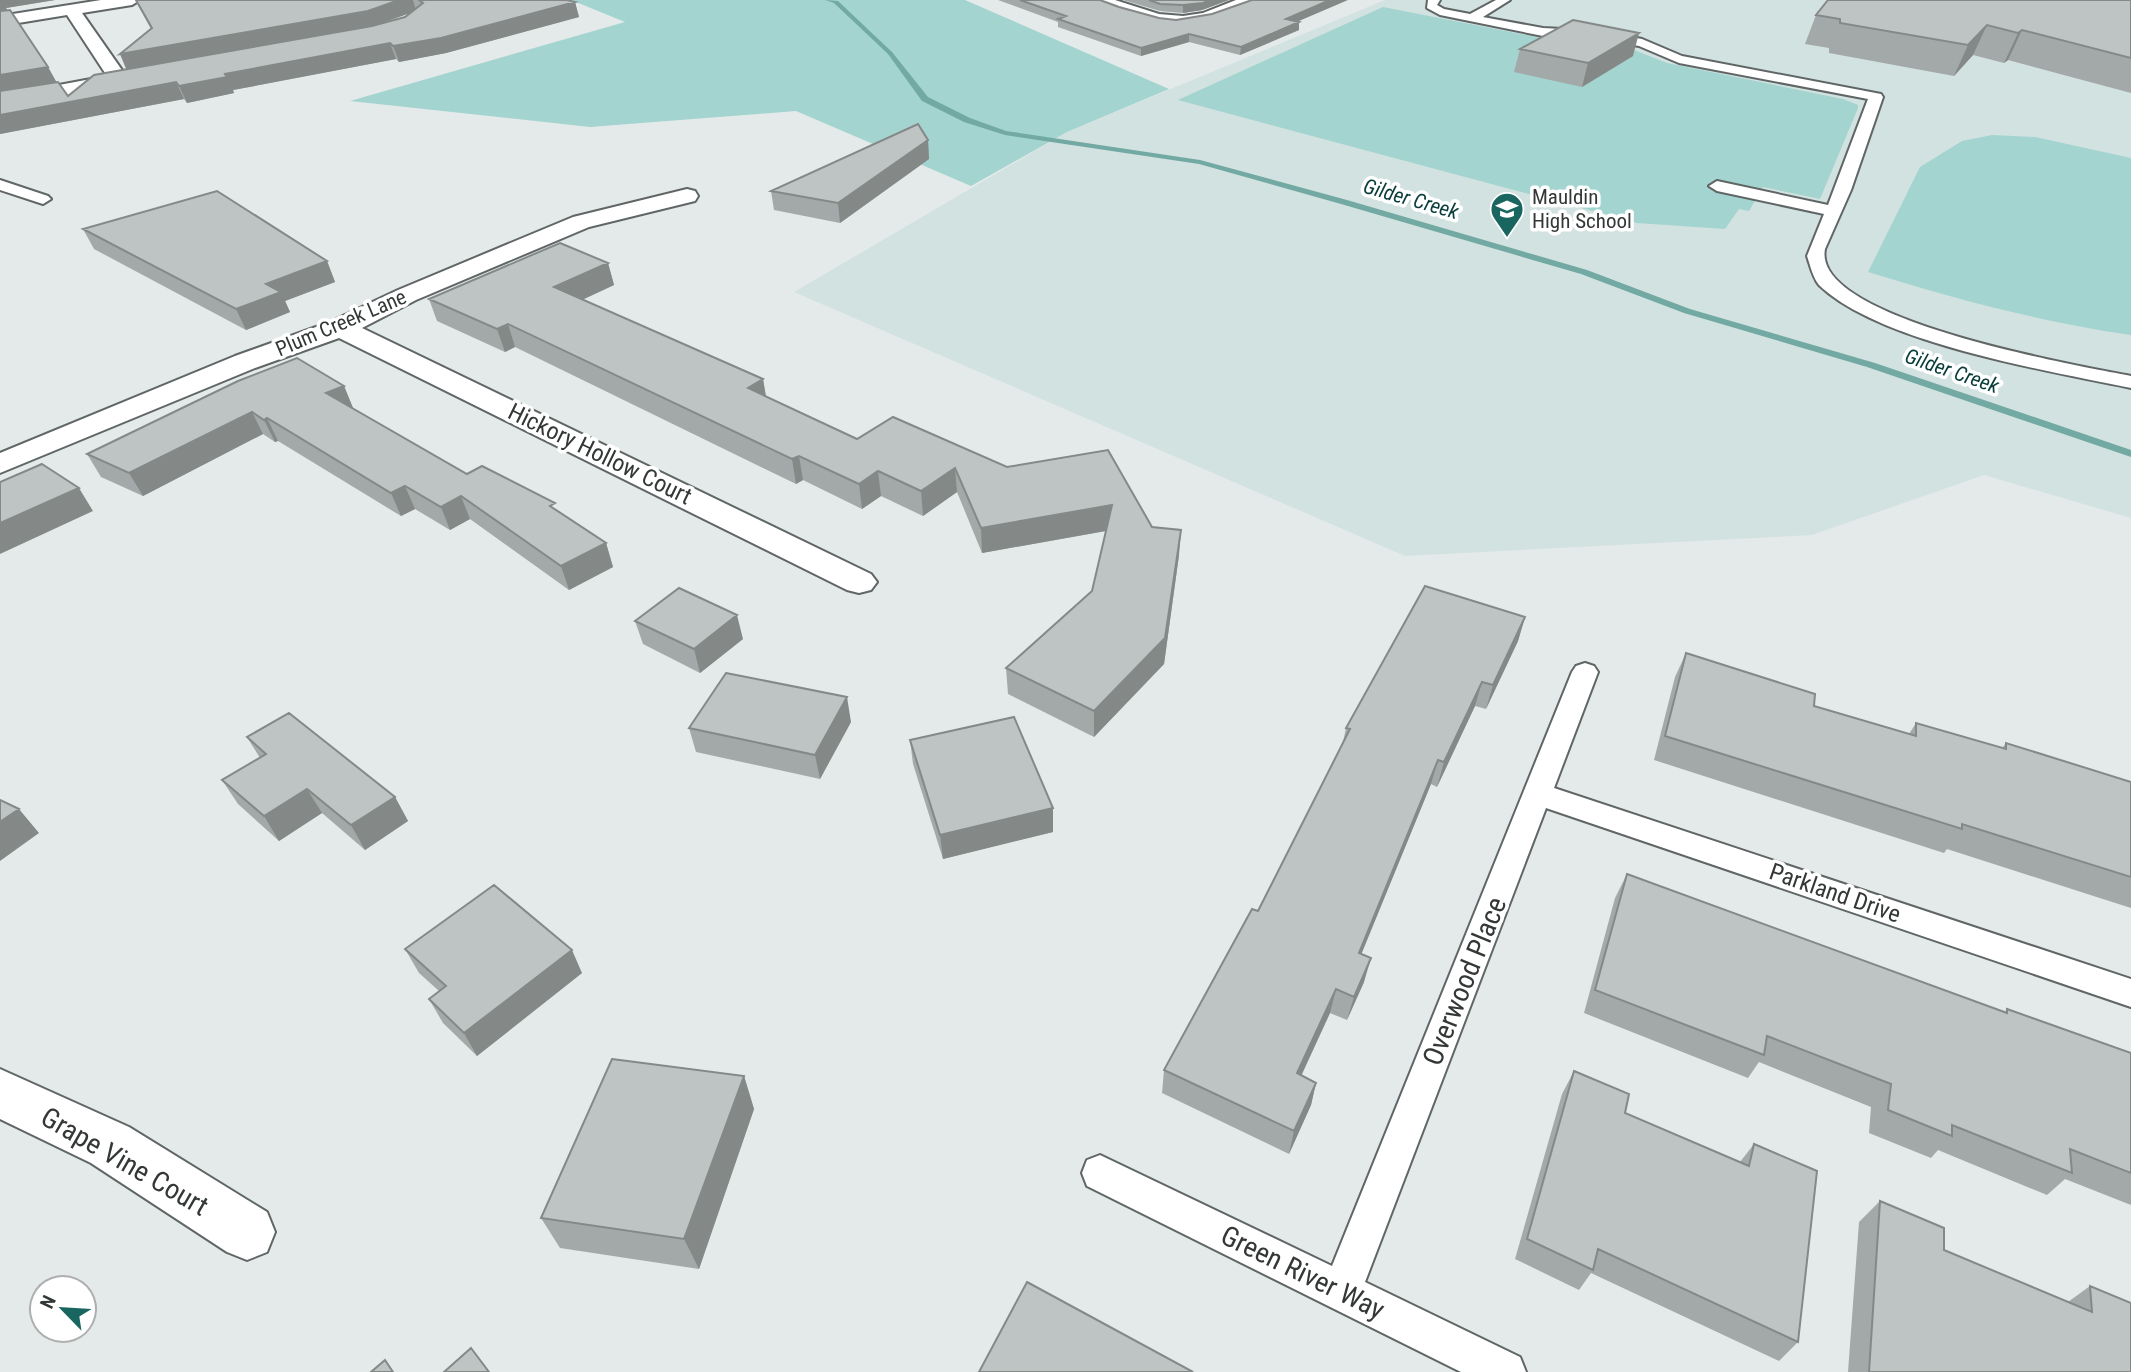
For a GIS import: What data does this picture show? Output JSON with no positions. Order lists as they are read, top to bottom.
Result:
{
  "streets": {
    "street": ["Plum Creek Lane", "Hickory Hollow Court", "Grape Vine Court"],
    "lane": ["Parkland Drive", "Overwood Place", "Green River Way"]
  },
  "crossings": [
    ["Plum Creek Lane", "Hickory Hollow Court"],
    ["Parkland Drive", "Overwood Place"],
    ["Overwood Place", "Green River Way"]
  ],
  "water": ["Gilder Creek"],
  "places": {
    "school or university": ["Mauldin High School"]
  },
  "north": "top left"
}
